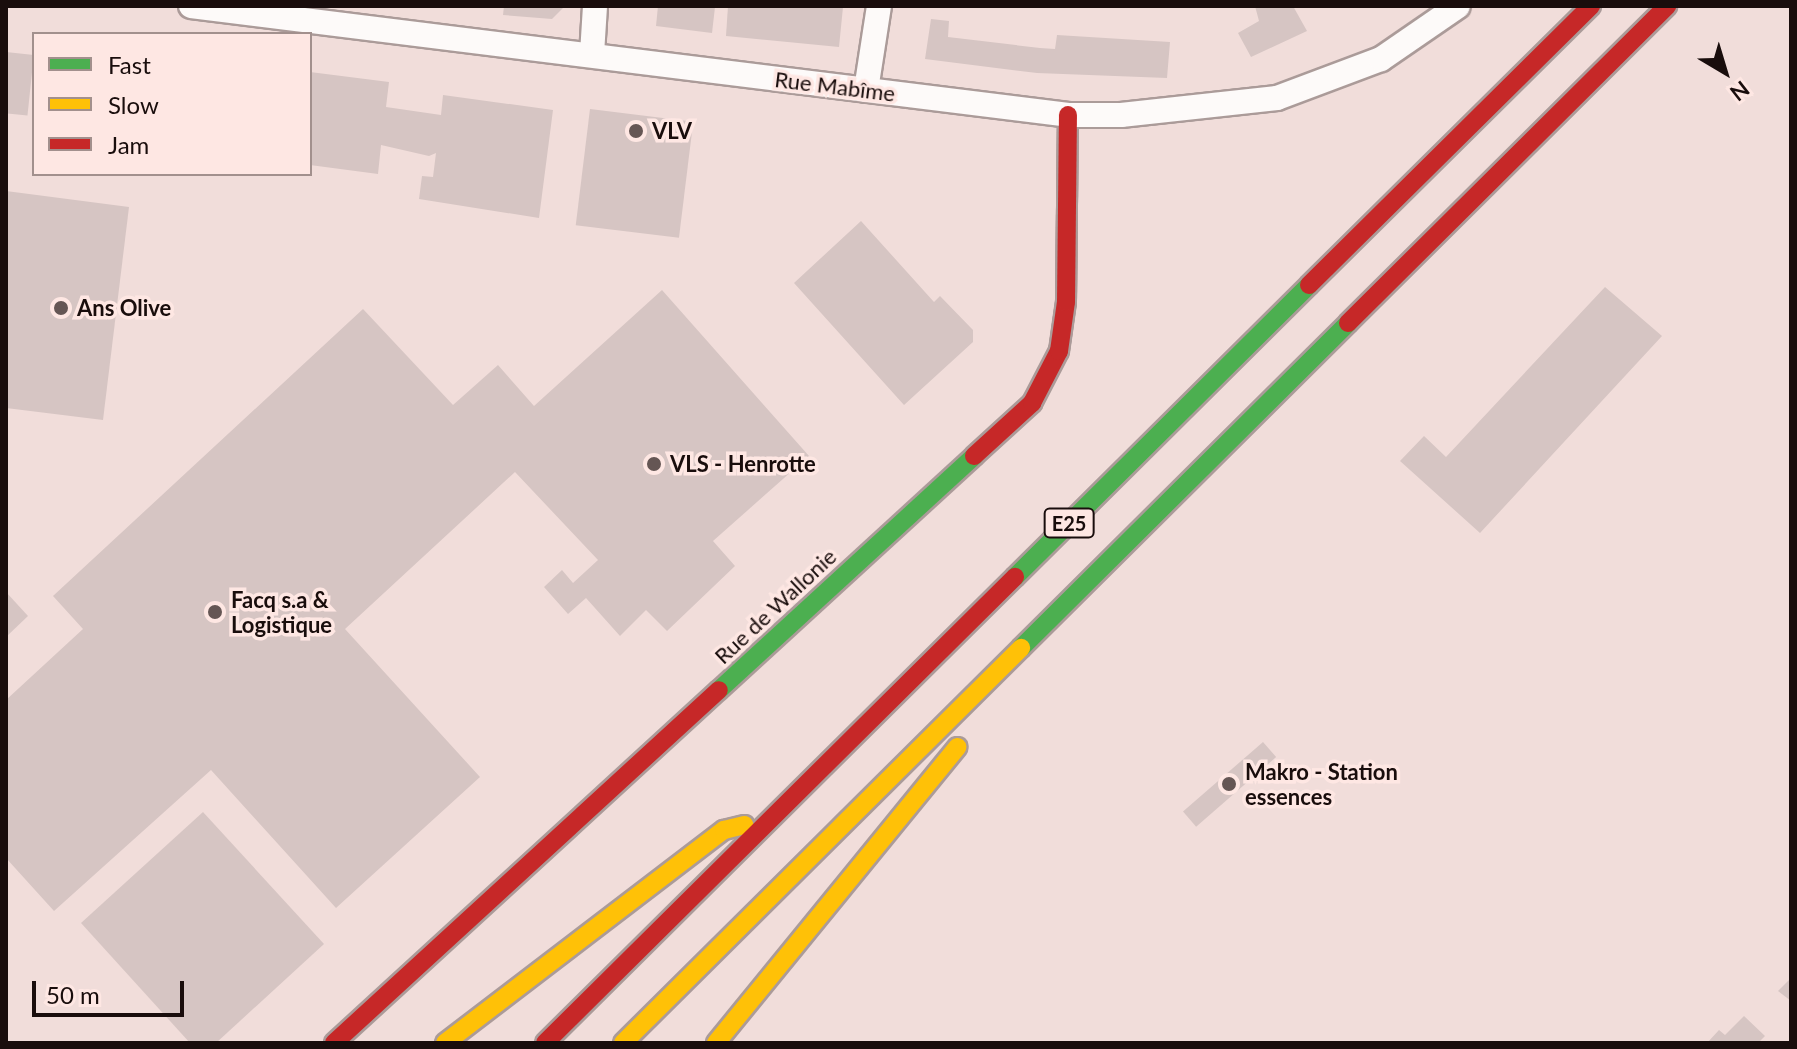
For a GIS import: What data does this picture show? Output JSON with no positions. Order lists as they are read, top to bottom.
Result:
{
  "streets": {
    "main road": ["E25", "Rue de Wallonie"],
    "street": ["Rue Mabîme"]
  },
  "crossings": [
    ["Rue Mabîme", "Rue de Wallonie"]
  ],
  "places": [
    "VLV",
    "Ans Olive",
    "VLS - Henrotte",
    "Facq s.a & Logistique",
    "Makro - Station essences"
  ],
  "legend": ["Fast", "Slow", "Jam"],
  "scale_bar": "50 m",
  "north": "bottom right"
}
